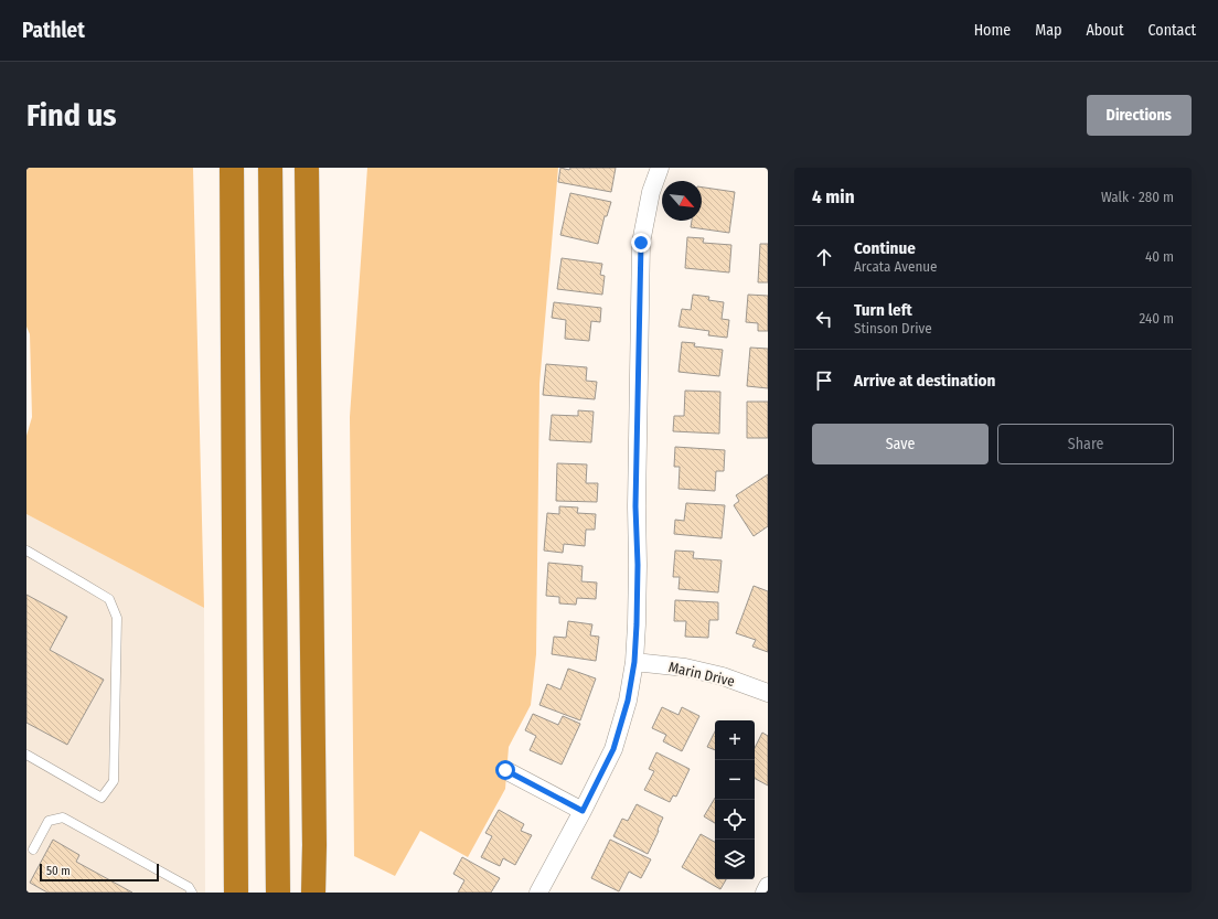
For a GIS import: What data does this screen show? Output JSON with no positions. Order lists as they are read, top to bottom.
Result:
{
  "streets": {
    "street": ["Marin Drive"]
  },
  "scale_bar": "50 m",
  "north": "bottom right",
  "page": {
    "header": "Pathlet",
    "nav": [
      "Home",
      "Map",
      "About",
      "Contact"
    ],
    "buttons": [
      "Directions",
      ["Save", "Share"]
    ],
    "title": "Find us",
    "heading": ["4 min", "Walk · 280 m"],
    "list": [
      ["Continue", "Arcata Avenue", "40 m"],
      ["Turn left", "Stinson Drive", "240 m"],
      "Arrive at destination"
    ],
    "map_buttons": ["+", "−"],
    "scale": "50 m"
  }
}
